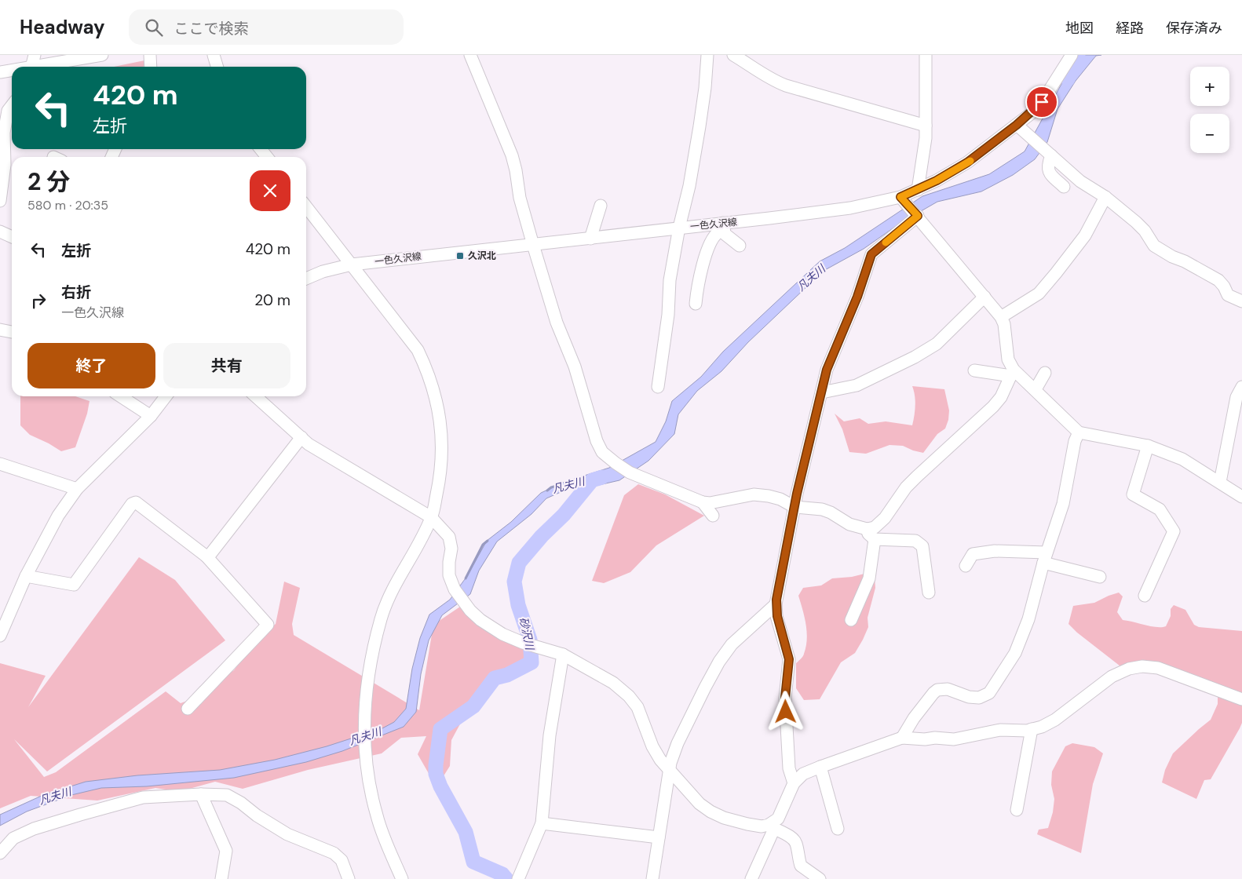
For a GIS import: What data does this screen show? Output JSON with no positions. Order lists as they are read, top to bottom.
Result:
{
  "streets": {
    "street": ["一色久沢線"]
  },
  "water": ["凡夫川", "砂沢川"],
  "places": {
    "transit": ["久沢北"]
  },
  "page": {
    "header": "Headway",
    "search": "ここで検索",
    "nav": ["地図", "経路", "保存済み"],
    "map_buttons": ["+", "−"],
    "turn": ["420 m", "左折"],
    "heading": ["2 分", "580 m · 20:35"],
    "list": [
      {
        "name": "左折",
        "value": "420 m"
      },
      {
        "name": "右折",
        "note": "一色久沢線",
        "value": "20 m"
      }
    ],
    "buttons": ["終了", "共有"]
  }
}
